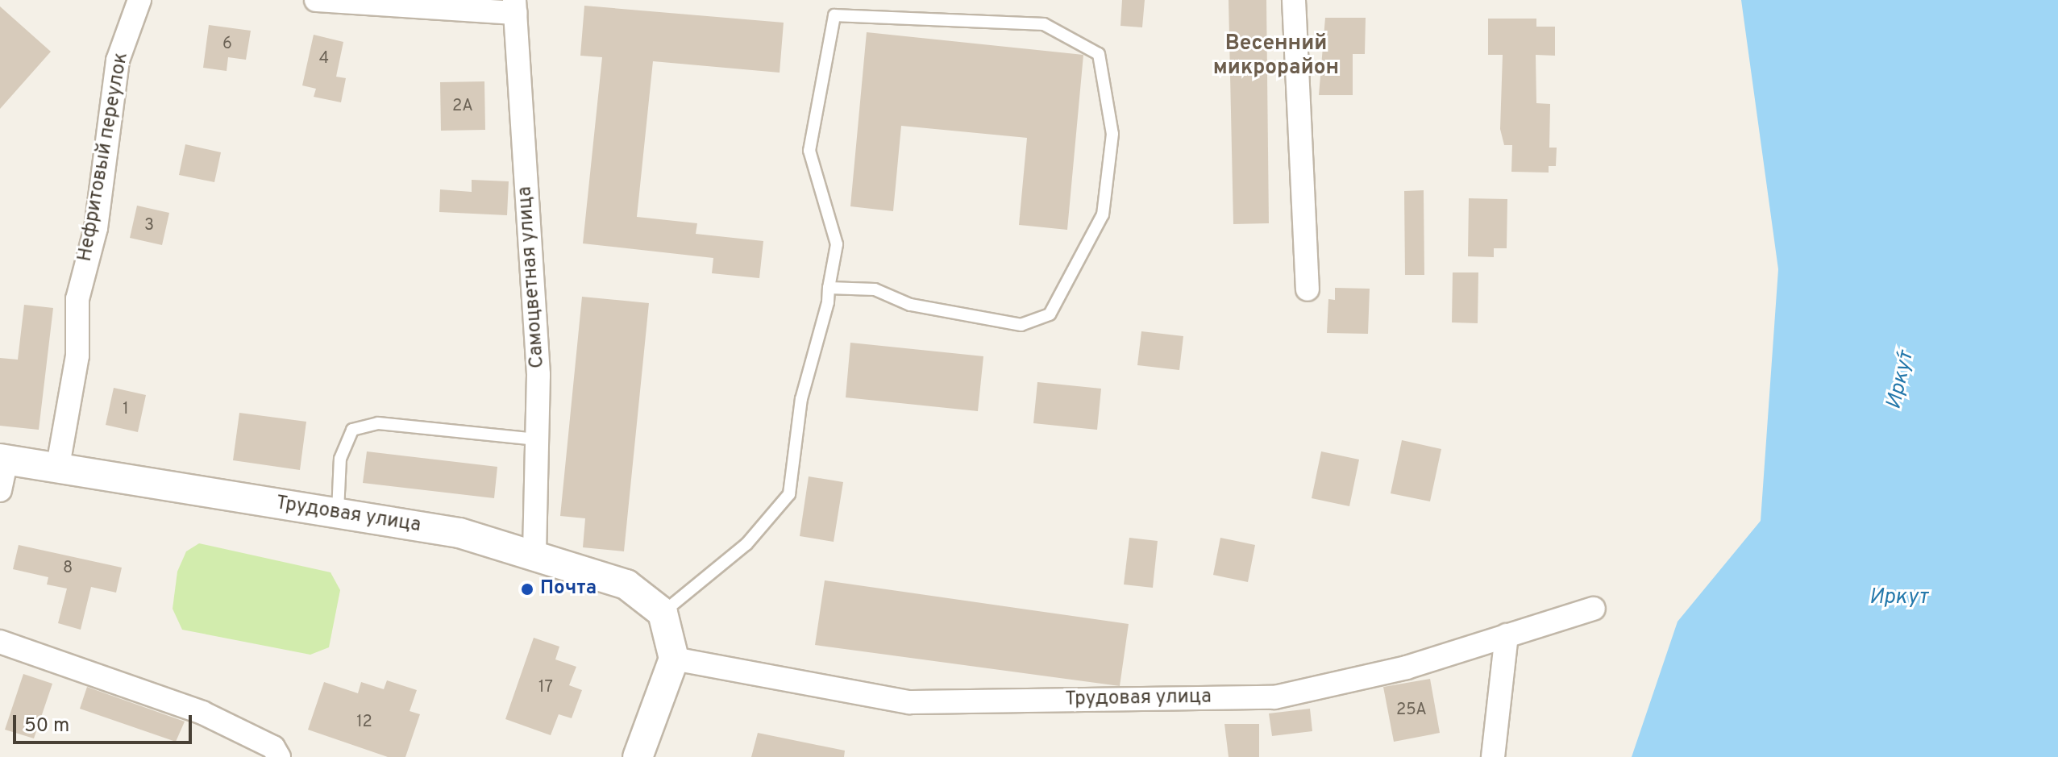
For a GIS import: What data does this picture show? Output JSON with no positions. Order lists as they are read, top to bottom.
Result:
{
  "streets": {
    "street": ["Нефритовый переулок", "Самоцветная улица", "Трудовая улица"]
  },
  "crossings": [
    ["Нефритовый переулок", "Трудовая улица"],
    ["Самоцветная улица", "Трудовая улица"]
  ],
  "districts": ["Весенний микрорайон"],
  "water": ["Ирку́т", "Иркут"],
  "places": ["Почта"],
  "house_numbers": [
    "6",
    "4",
    "2А",
    "3",
    "1",
    "8",
    "17",
    "25А",
    "12"
  ],
  "scale_bar": "50 m"
}
